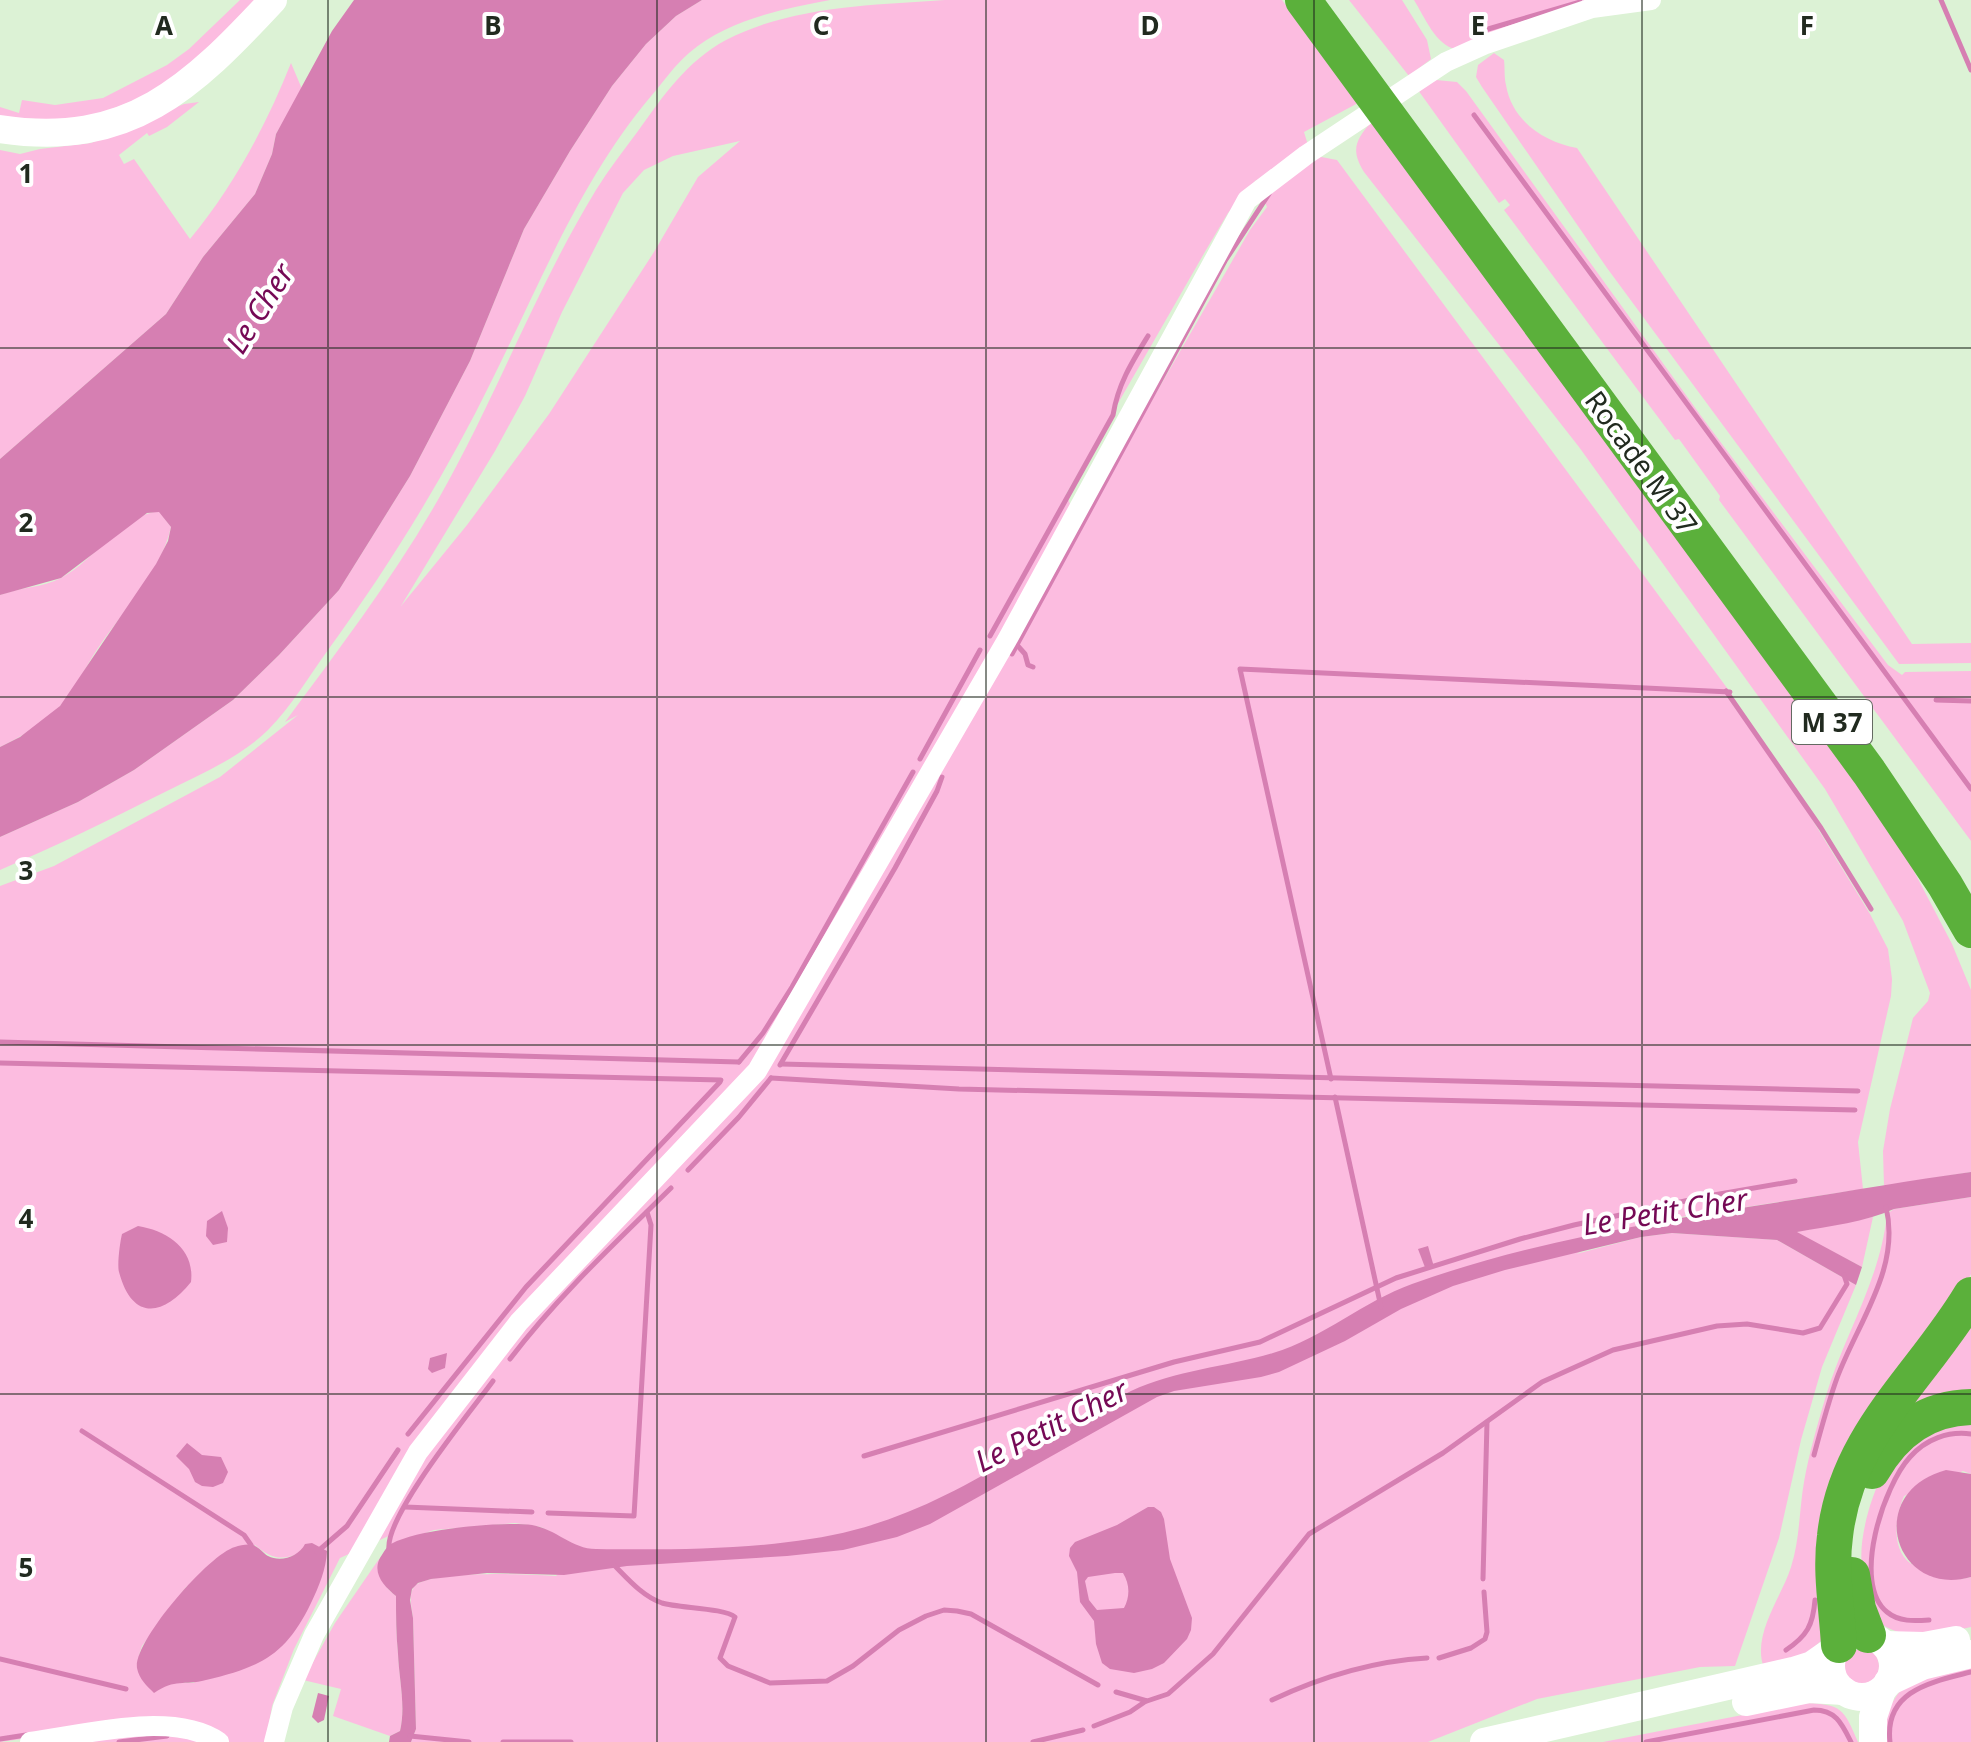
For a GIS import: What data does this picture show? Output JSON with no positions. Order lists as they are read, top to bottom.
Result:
{
  "streets": {
    "highway": ["Rocade M 37", "M 37"]
  },
  "water": ["Le Cher", "Le Petit Cher"],
  "grid": {
    "columns": [
      "A",
      "B",
      "C",
      "D",
      "E",
      "F"
    ],
    "rows": [
      "1",
      "2",
      "3",
      "4",
      "5"
    ]
  }
}
